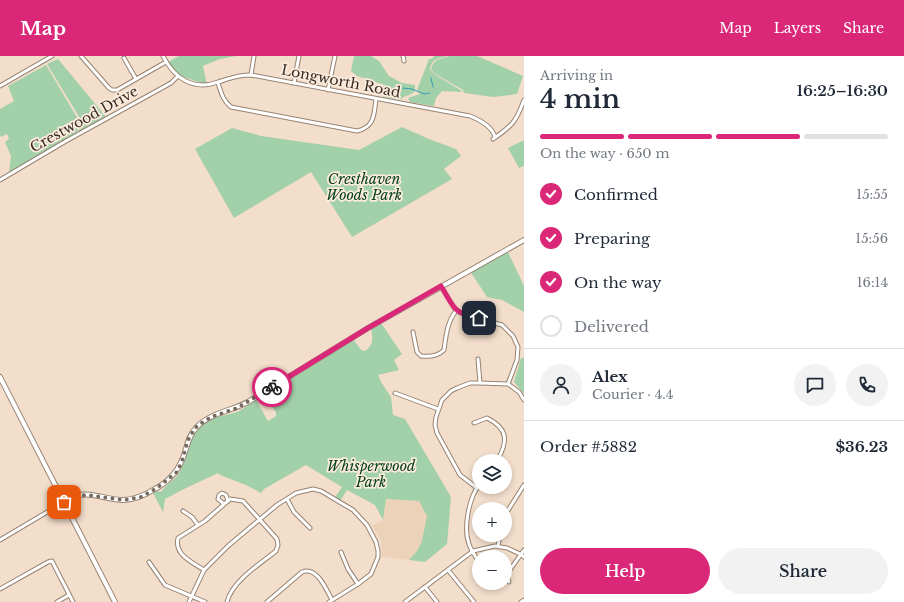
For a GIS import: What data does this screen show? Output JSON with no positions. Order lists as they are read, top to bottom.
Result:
{
  "streets": {
    "street": ["Longworth Road", "Crestwood Drive"]
  },
  "crossings": [
    ["Longworth Road", "Crestwood Drive"]
  ],
  "parks": ["Cresthaven Woods Park", "Whisperwood Park"],
  "page": {
    "header": "Map",
    "nav": ["Map", "Layers", "Share"],
    "heading": ["4 min", "Arriving in", "16:25–16:30"],
    "panel": [
      "Alex",
      "Courier · 4.4",
      "Order #5882",
      "$36.23"
    ],
    "bar": "On the way · 650 m",
    "list": [
      ["Confirmed", "15:55"],
      ["Preparing", "15:56"],
      ["On the way", "16:14"],
      "Delivered"
    ],
    "map_buttons": ["+", "−"],
    "buttons": ["Help", "Share"]
  }
}
